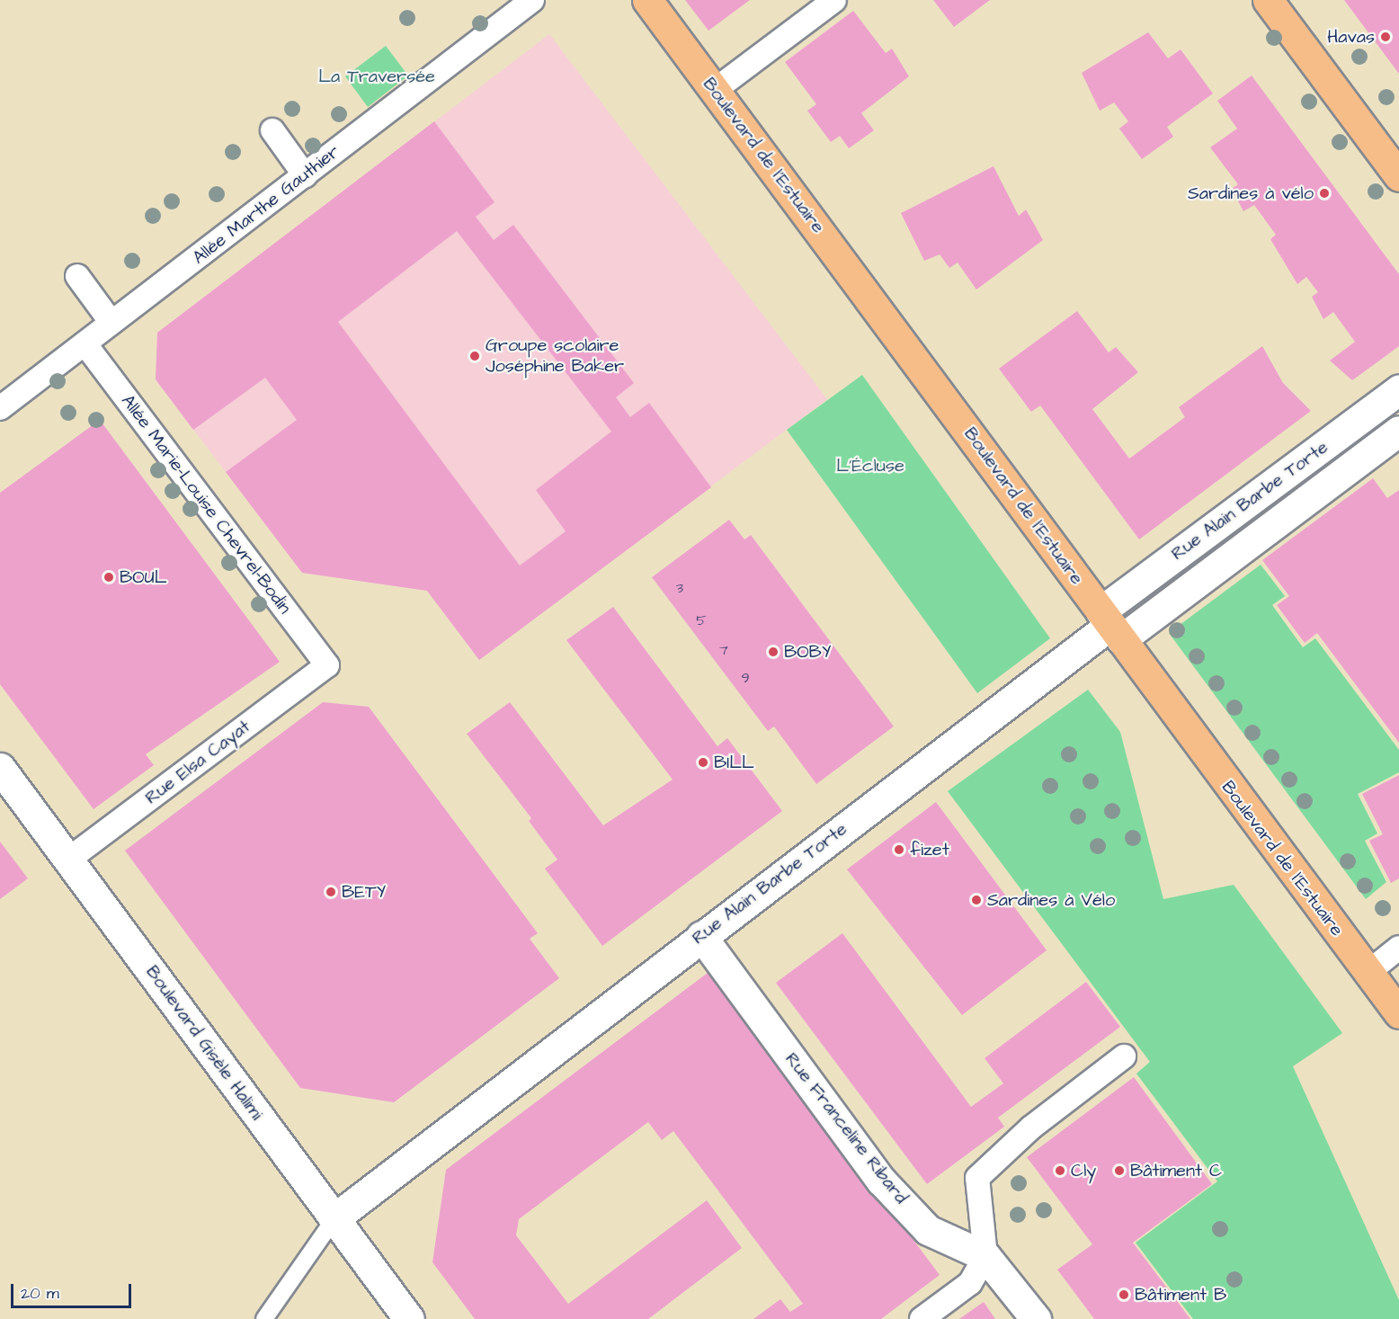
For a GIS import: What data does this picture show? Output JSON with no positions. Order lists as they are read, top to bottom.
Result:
{
  "streets": {
    "main road": ["Boulevard de l'Estuaire"],
    "street": [
      "Allée Marthe Gauthier",
      "Rue Alain Barbe Torte",
      "Allée Marie-Louise Chevrel-Bodin",
      "Rue Elsa Cayat",
      "Boulevard Gisèle Halimi",
      "Rue Franceline Ribard"
    ]
  },
  "crossings": [
    ["Boulevard de l'Estuaire", "Rue Alain Barbe Torte"],
    ["Allée Marthe Gauthier", "Allée Marie-Louise Chevrel-Bodin"],
    ["Rue Alain Barbe Torte", "Boulevard Gisèle Halimi"],
    ["Rue Alain Barbe Torte", "Rue Franceline Ribard"],
    ["Allée Marie-Louise Chevrel-Bodin", "Rue Elsa Cayat"],
    ["Rue Elsa Cayat", "Boulevard Gisèle Halimi"]
  ],
  "parks": ["La Traversée", "L’Écluse"],
  "places": [
    "Havas",
    "Sardines à vélo",
    "Groupe scolaire Joséphine Baker",
    "BOUL",
    "BOBY",
    "BILL",
    "fizet",
    "BETY",
    "Sardines à Vélo",
    "Cly",
    "Bâtiment C",
    "Bâtiment B"
  ],
  "house_numbers": [
    "3",
    "5",
    "7",
    "9"
  ],
  "scale_bar": "20 m"
}
